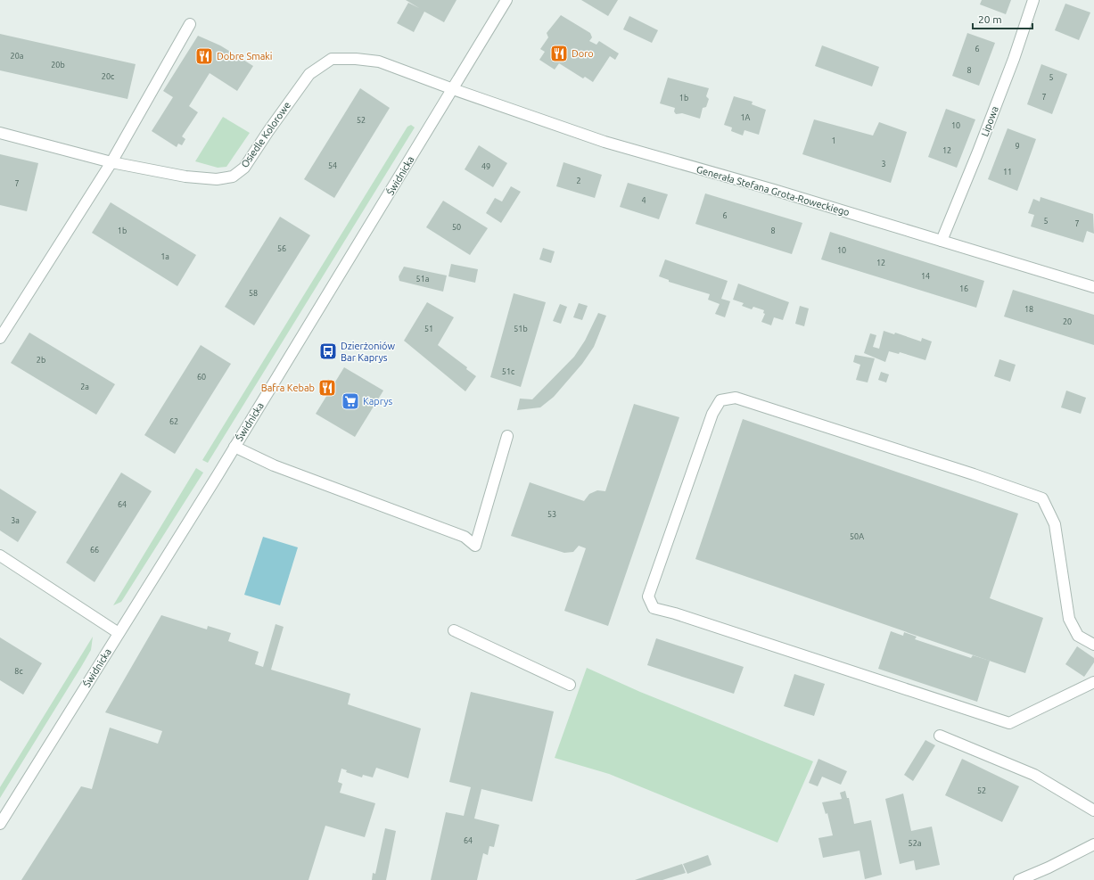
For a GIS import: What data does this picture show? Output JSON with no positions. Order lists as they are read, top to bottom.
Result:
{
  "streets": {
    "street": [
      "Lipowa",
      "Osiedle Kolorowe",
      "Świdnicka",
      "Generała Stefana Grota-Roweckiego"
    ]
  },
  "crossings": [
    ["Lipowa", "Generała Stefana Grota-Roweckiego"],
    ["Osiedle Kolorowe", "Świdnicka"],
    ["Osiedle Kolorowe", "Generała Stefana Grota-Roweckiego"],
    ["Świdnicka", "Generała Stefana Grota-Roweckiego"]
  ],
  "places": {
    "restaurant": ["Doro", "Dobre Smaki", "Bafra Kebab"],
    "bus stop": ["Dzierżoniów Bar Kaprys"],
    "supermarket": ["Kaprys"]
  },
  "house_numbers": [
    "6",
    "20a",
    "20b",
    "8",
    "20c",
    "5",
    "7",
    "1b",
    "1A",
    "52",
    "10",
    "1",
    "9",
    "12",
    "3",
    "54",
    "49",
    "11",
    "2",
    "7",
    "4",
    "6",
    "5",
    "7",
    "50",
    "1b",
    "8",
    "56",
    "10",
    "1a",
    "12",
    "14",
    "51a",
    "16",
    "58",
    "18",
    "20",
    "51",
    "51b",
    "2b",
    "51c",
    "60",
    "2a",
    "62",
    "64",
    "53",
    "3a",
    "50A",
    "66",
    "8c",
    "52",
    "64",
    "52a"
  ],
  "scale_bar": "20 m"
}
